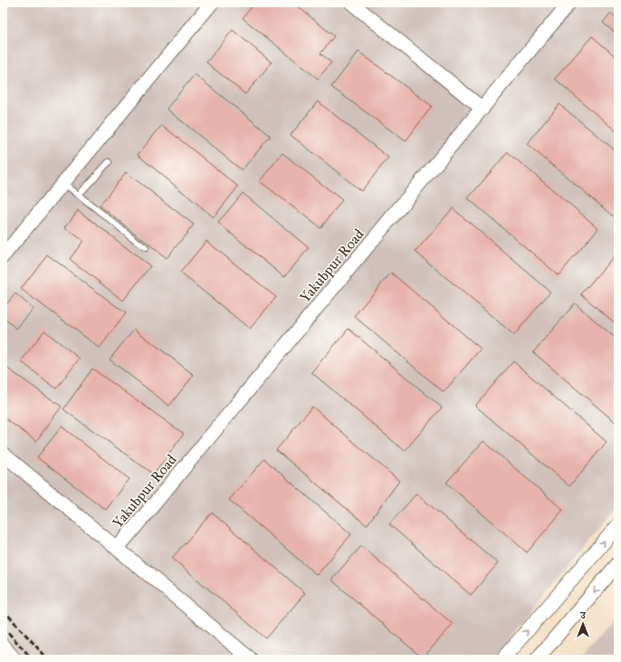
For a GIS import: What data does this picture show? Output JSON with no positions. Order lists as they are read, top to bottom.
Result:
{
  "streets": {
    "street": ["Yakubpur Road"]
  },
  "north": "top"
}
